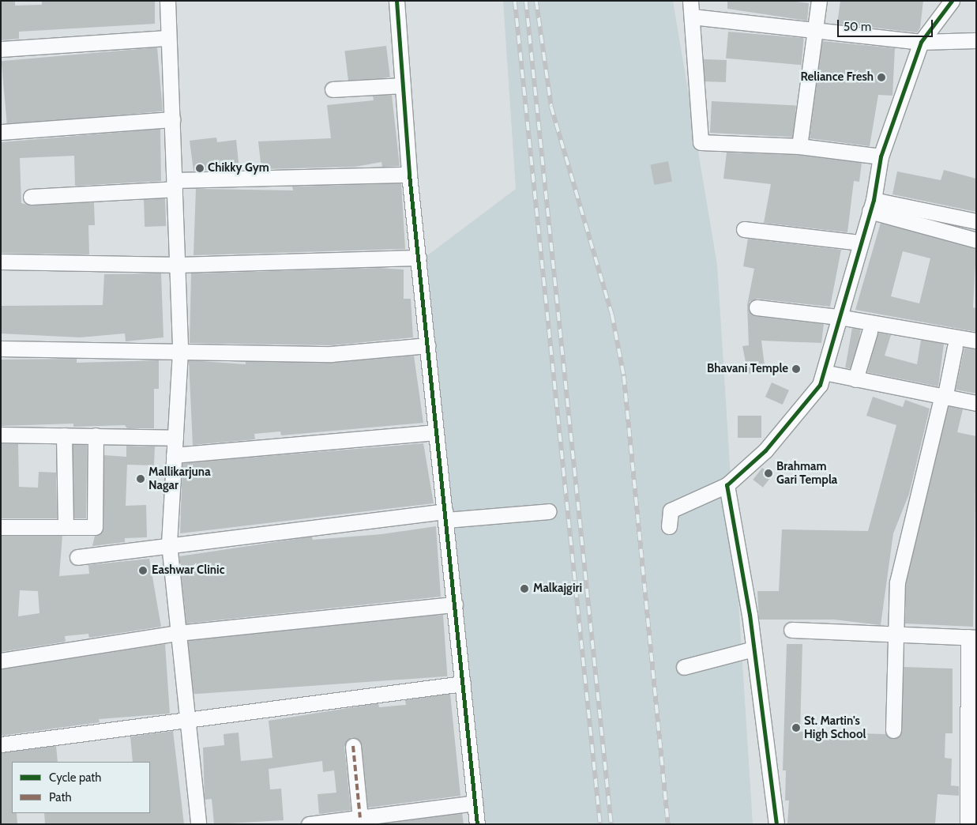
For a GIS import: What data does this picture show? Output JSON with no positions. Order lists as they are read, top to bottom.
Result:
{
  "places": [
    "Reliance Fresh",
    "Chikky Gym",
    "Bhavani Temple",
    "Brahmam Gari Templa",
    "Mallikarjuna Nagar",
    "Eashwar Clinic",
    "Malkajgiri",
    "St. Martin's High School"
  ],
  "legend": ["Cycle path", "Path"],
  "scale_bar": "50 m"
}
